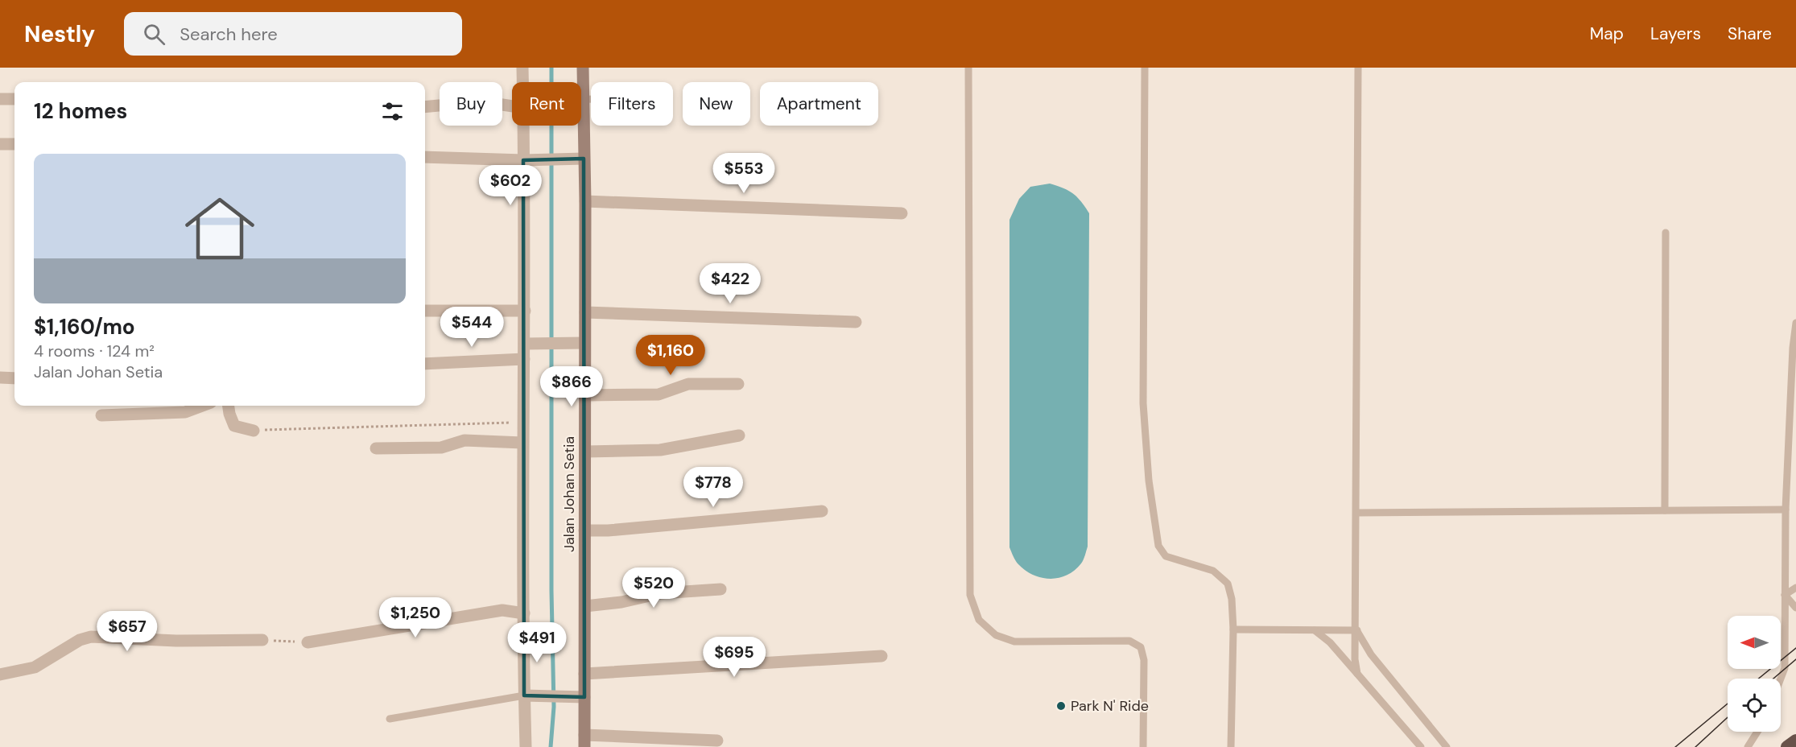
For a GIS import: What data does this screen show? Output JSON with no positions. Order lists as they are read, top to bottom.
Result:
{
  "streets": {
    "main road": ["Jalan Johan Setia"]
  },
  "places": ["Park N' Ride"],
  "north": "left",
  "page": {
    "header": "Nestly",
    "search": "Search here",
    "nav": ["Map", "Layers", "Share"],
    "chip": [
      "Buy",
      "Rent",
      "Filters",
      "New",
      "Apartment"
    ],
    "heading": "12 homes",
    "list": [
      {
        "name": "$1,160/mo",
        "note": "4 rooms · 124 m² · Jalan Johan Setia"
      }
    ],
    "price": [
      "$553",
      "$602",
      "$422",
      "$544",
      "$1,160",
      "$866",
      "$778",
      "$520",
      "$1,250",
      "$657",
      "$491",
      "$695"
    ]
  }
}
